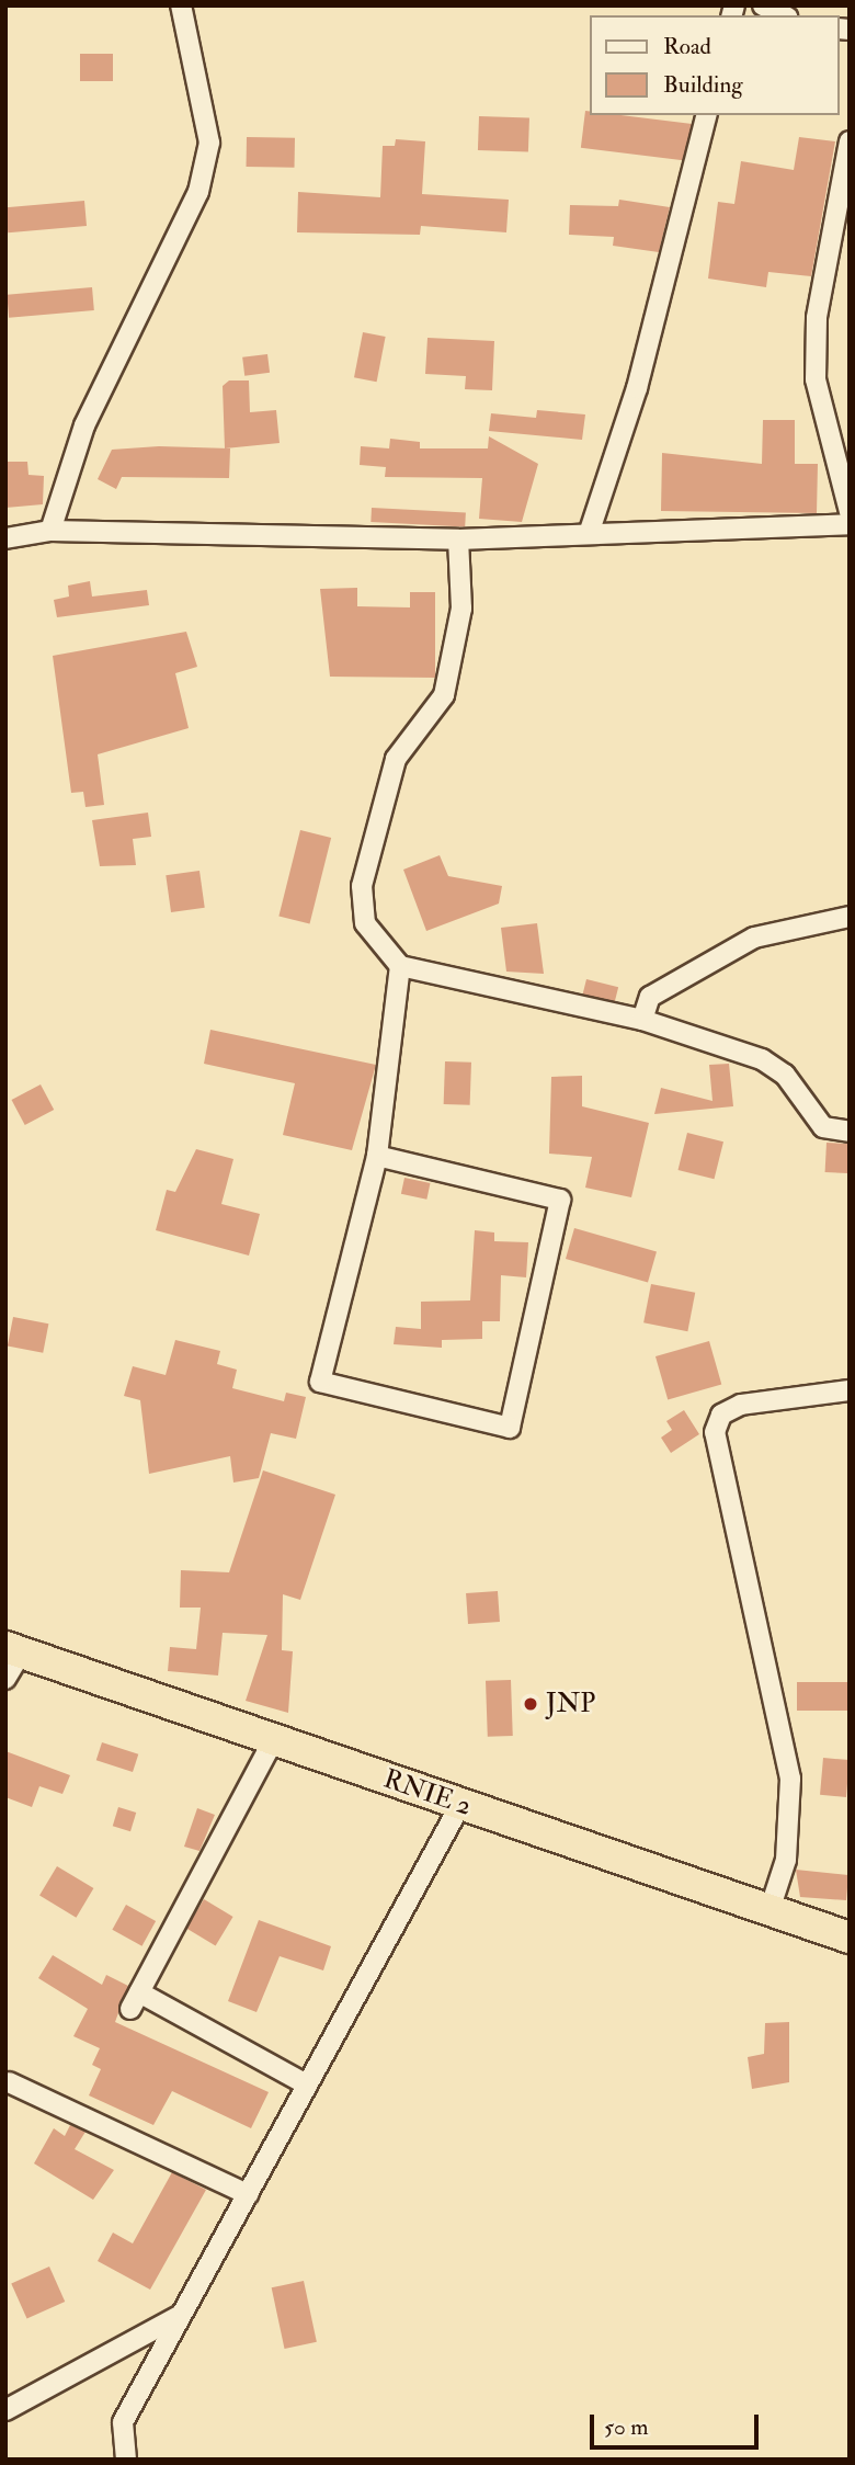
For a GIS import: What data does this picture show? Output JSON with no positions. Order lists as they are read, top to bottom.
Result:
{
  "streets": {
    "highway": ["RNIE 2"]
  },
  "places": ["JNP"],
  "legend": ["Road", "Building"],
  "scale_bar": "50 m"
}
